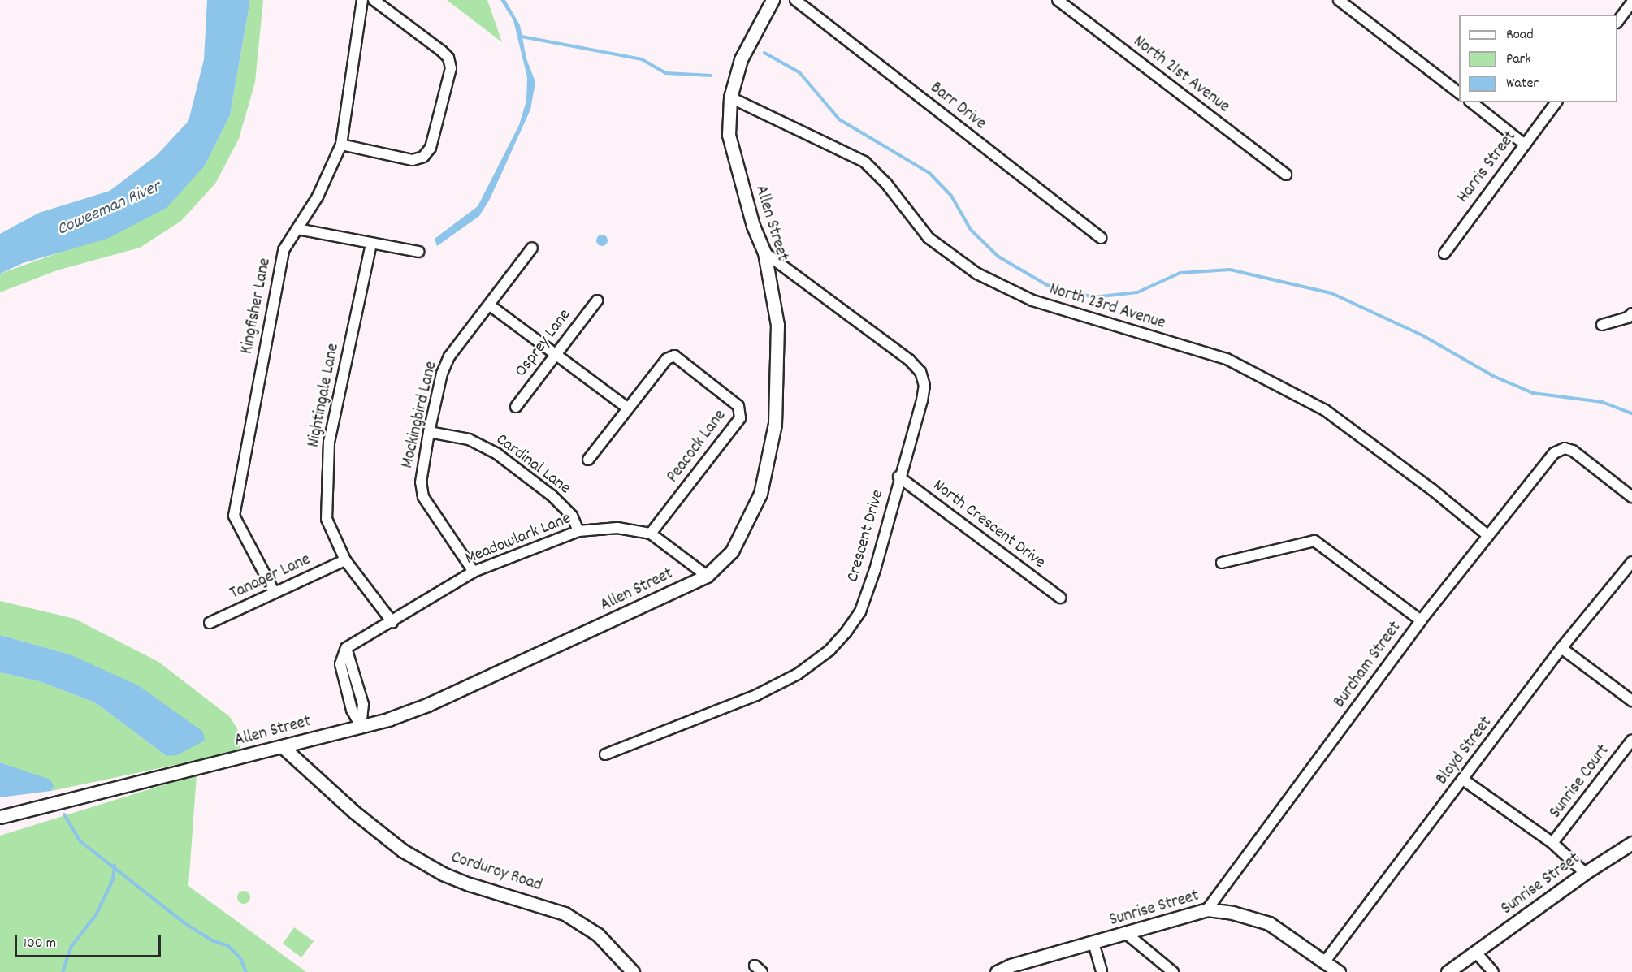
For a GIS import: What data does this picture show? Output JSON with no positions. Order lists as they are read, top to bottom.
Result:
{
  "streets": {
    "street": [
      "North 21st Avenue",
      "Barr Drive",
      "Harris Street",
      "Allen Street",
      "Kingfisher Lane",
      "North 23rd Avenue",
      "Osprey Lane",
      "Nightingale Lane",
      "Mockingbird Lane",
      "Peacock Lane",
      "Cardinal Lane",
      "North Crescent Drive",
      "Crescent Drive",
      "Meadowlark Lane",
      "Tanager Lane",
      "Burcham Street",
      "Bloyd Street",
      "Sunrise Court",
      "Corduroy Road",
      "Sunrise Street"
    ]
  },
  "crossings": [
    ["Allen Street", "North 23rd Avenue"],
    ["Allen Street", "Crescent Drive"],
    ["Allen Street", "Meadowlark Lane"],
    ["Allen Street", "Corduroy Road"],
    ["Kingfisher Lane", "Tanager Lane"],
    ["North 23rd Avenue", "Burcham Street"],
    ["Nightingale Lane", "Meadowlark Lane"],
    ["Nightingale Lane", "Tanager Lane"],
    ["Mockingbird Lane", "Cardinal Lane"],
    ["Mockingbird Lane", "Meadowlark Lane"],
    ["Peacock Lane", "Meadowlark Lane"],
    ["Cardinal Lane", "Meadowlark Lane"],
    ["North Crescent Drive", "Crescent Drive"],
    ["Burcham Street", "Sunrise Street"],
    ["Bloyd Street", "Sunrise Street"]
  ],
  "water": ["Coweeman River"],
  "legend": ["Road", "Park", "Water"],
  "scale_bar": "100 m"
}
